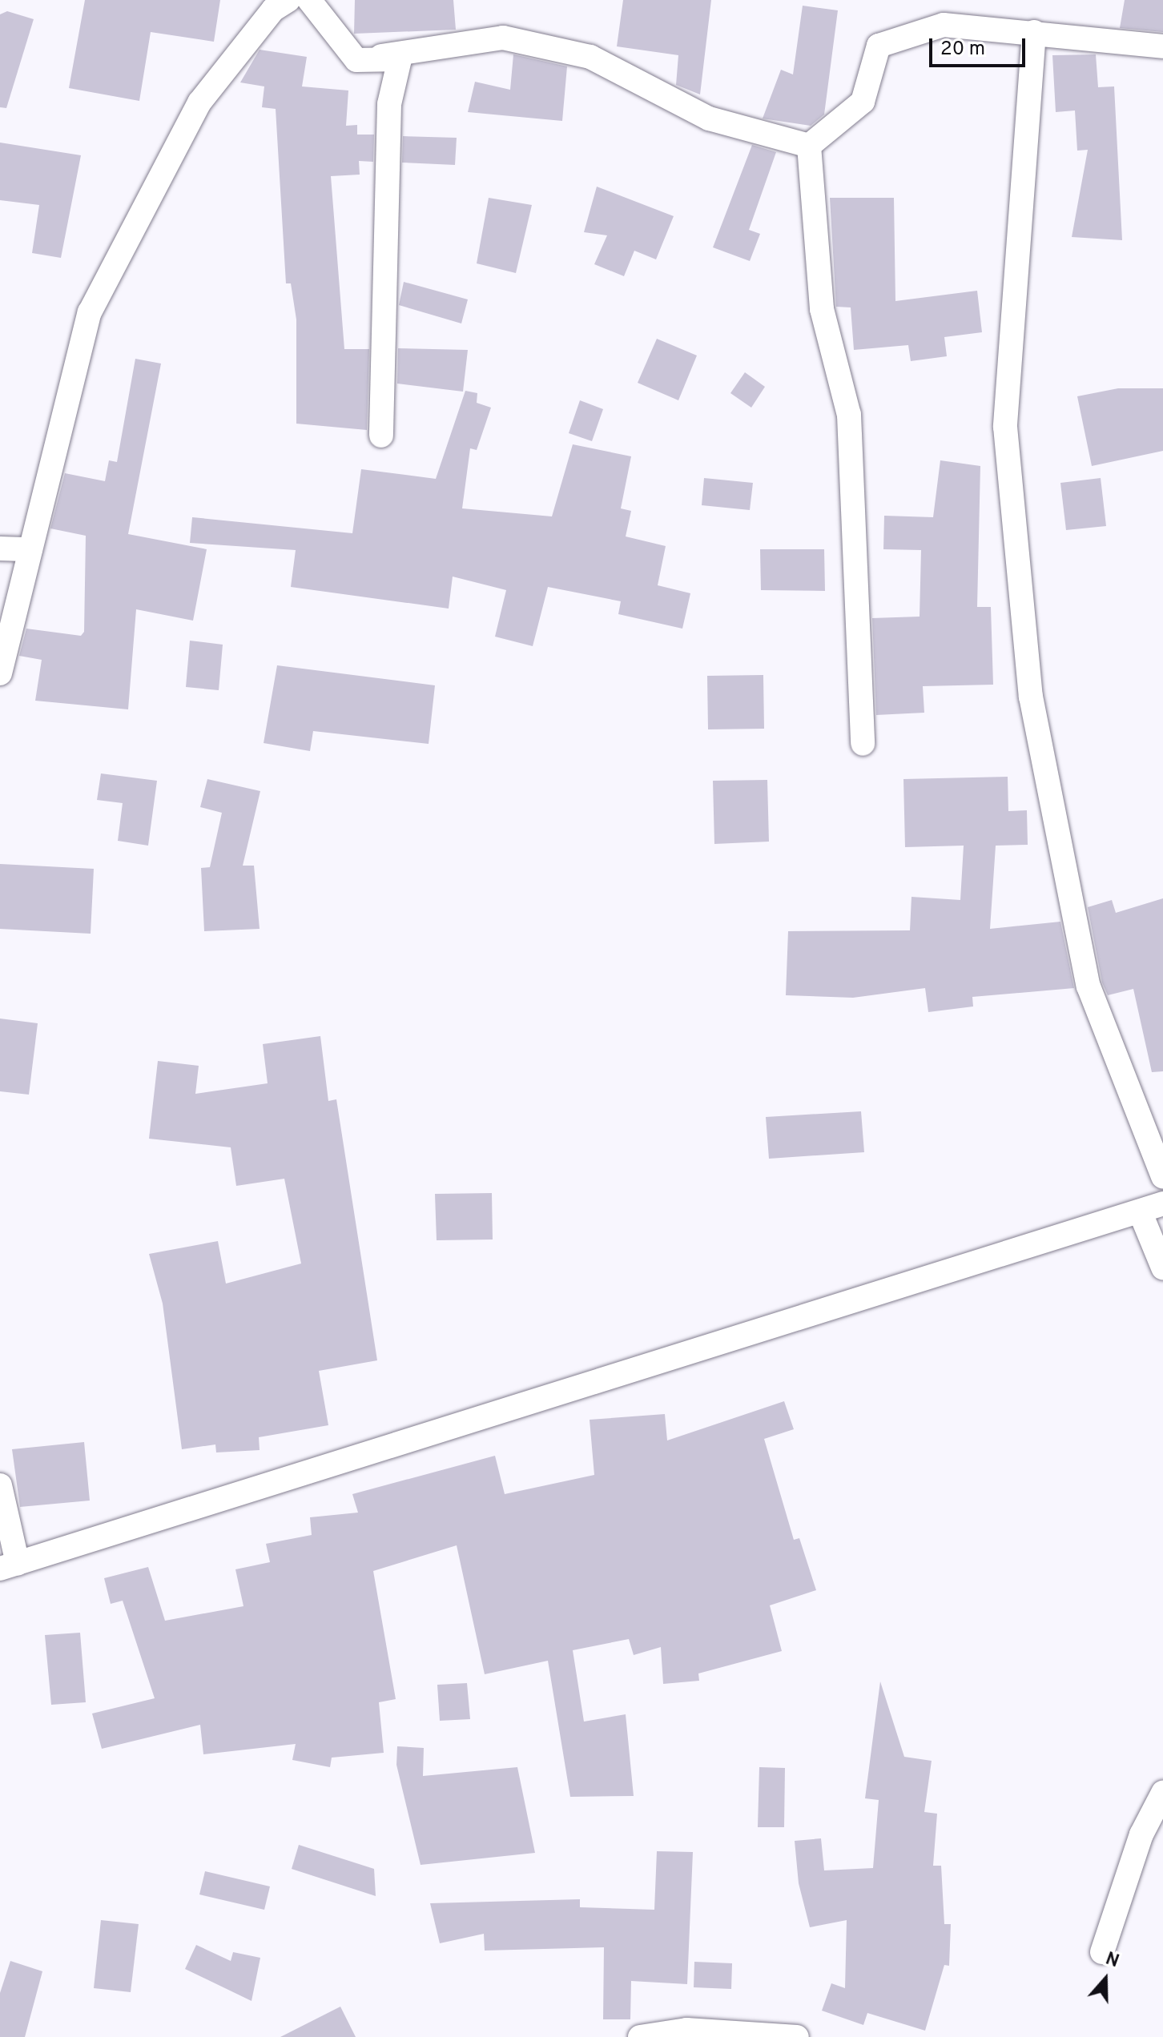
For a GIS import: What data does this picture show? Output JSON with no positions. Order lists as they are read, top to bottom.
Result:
{
  "scale_bar": "20 m",
  "north": "top"
}
